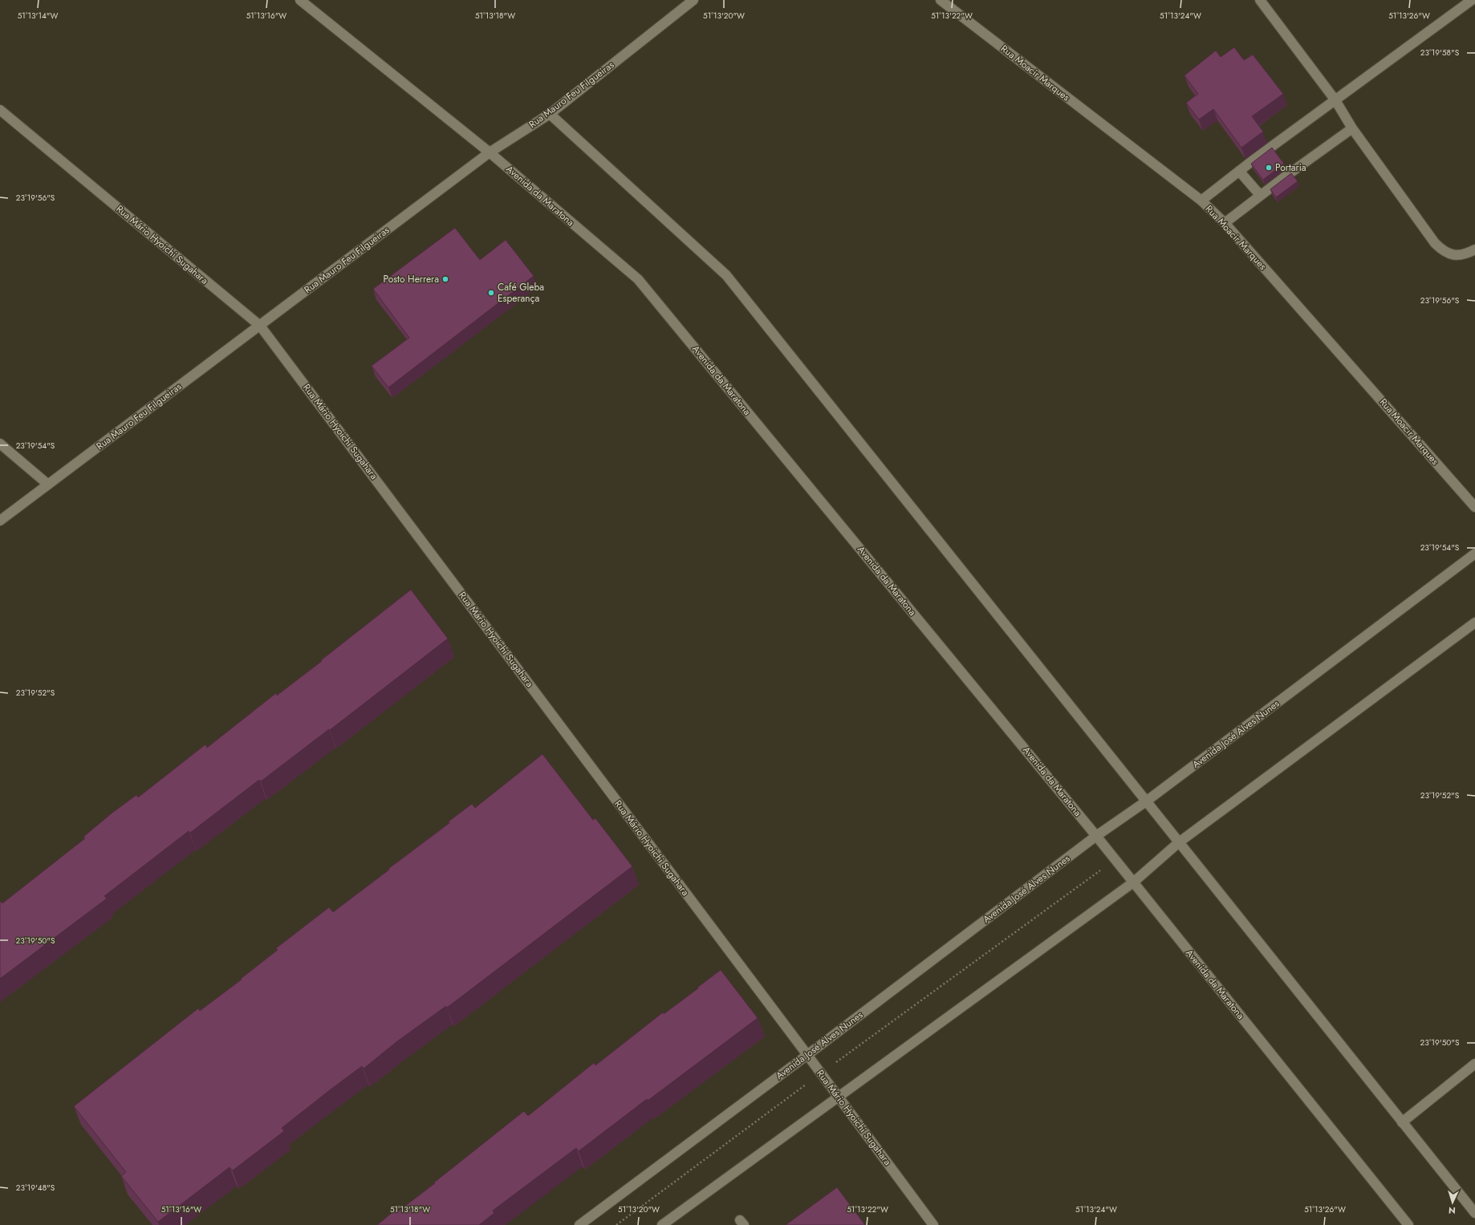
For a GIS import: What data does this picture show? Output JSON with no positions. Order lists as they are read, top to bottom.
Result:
{
  "streets": {
    "street": [
      "Rua Moacir Marques",
      "Rua Mauro Feu Filgueiras",
      "Avenida da Maratona",
      "Rua Mário Hyoichi Sugahara",
      "Avenida José Alves Nunes"
    ]
  },
  "crossings": [
    ["Rua Mauro Feu Filgueiras", "Avenida da Maratona"],
    ["Rua Mauro Feu Filgueiras", "Rua Mário Hyoichi Sugahara"],
    ["Avenida da Maratona", "Avenida José Alves Nunes"],
    ["Rua Mário Hyoichi Sugahara", "Avenida José Alves Nunes"]
  ],
  "places": ["Portaria", "Posto Herrera", "Café Gleba Esperança"],
  "north": "bottom",
  "coordinates": [
    "51°13'14\"W",
    "51°13'16\"W",
    "51°13'18\"W",
    "51°13'20\"W",
    "51°13'22\"W",
    "51°13'24\"W",
    "51°13'26\"W",
    "23°19'58\"S",
    "23°19'56\"S",
    "23°19'54\"S",
    "23°19'52\"S",
    "23°19'50\"S",
    "23°19'48\"S"
  ]
}
